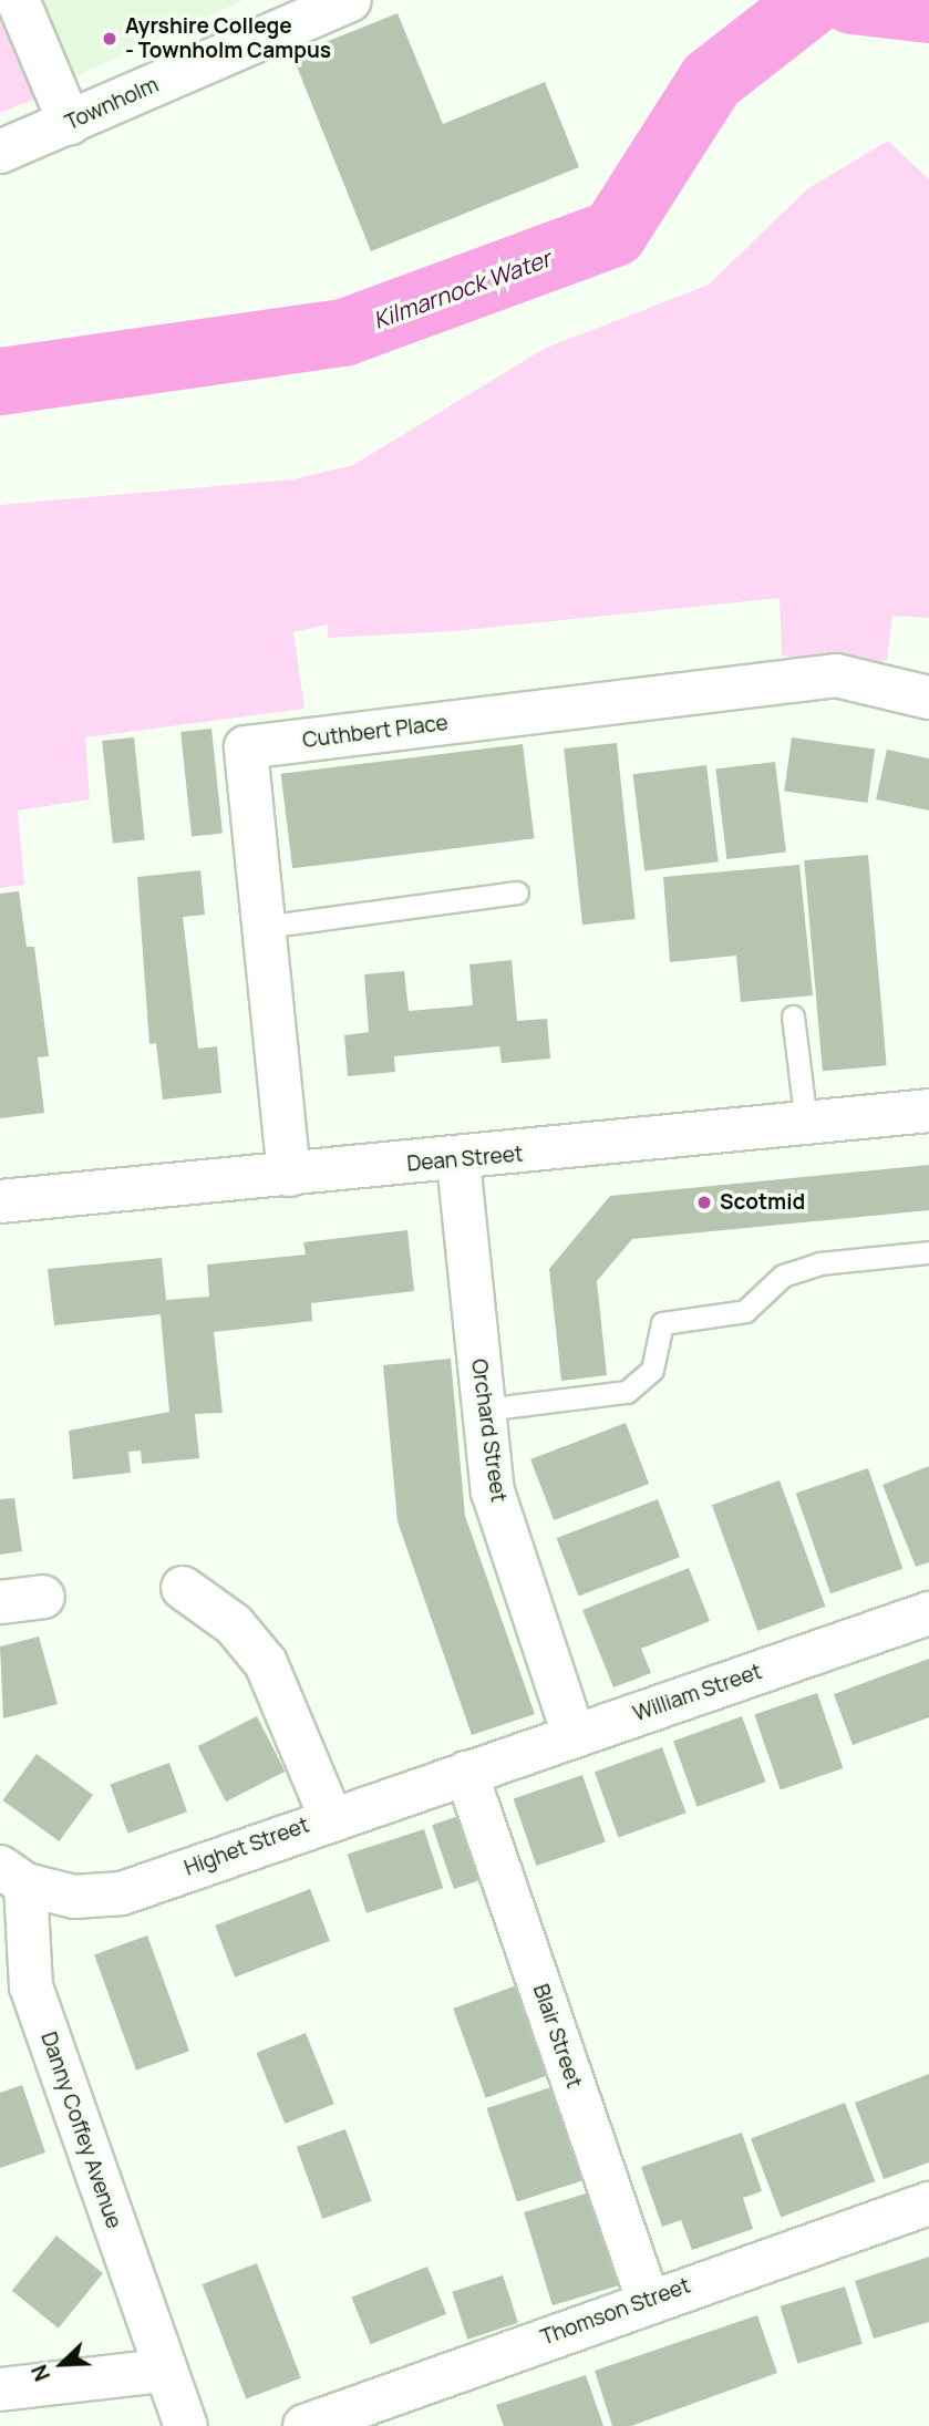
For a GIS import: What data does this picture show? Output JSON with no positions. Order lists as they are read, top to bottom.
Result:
{
  "streets": {
    "street": [
      "Townholm",
      "Cuthbert Place",
      "Dean Street",
      "Orchard Street",
      "William Street",
      "Highet Street",
      "Blair Street",
      "Danny Coffey Avenue",
      "Thomson Street"
    ]
  },
  "crossings": [
    ["Cuthbert Place", "Dean Street"],
    ["Dean Street", "Orchard Street"],
    ["Orchard Street", "William Street"],
    ["William Street", "Highet Street"],
    ["William Street", "Blair Street"],
    ["Highet Street", "Blair Street"],
    ["Highet Street", "Danny Coffey Avenue"],
    ["Blair Street", "Thomson Street"]
  ],
  "water": ["Kilmarnock Water"],
  "places": ["Ayrshire College - Townholm Campus", "Scotmid"],
  "north": "bottom left"
}
